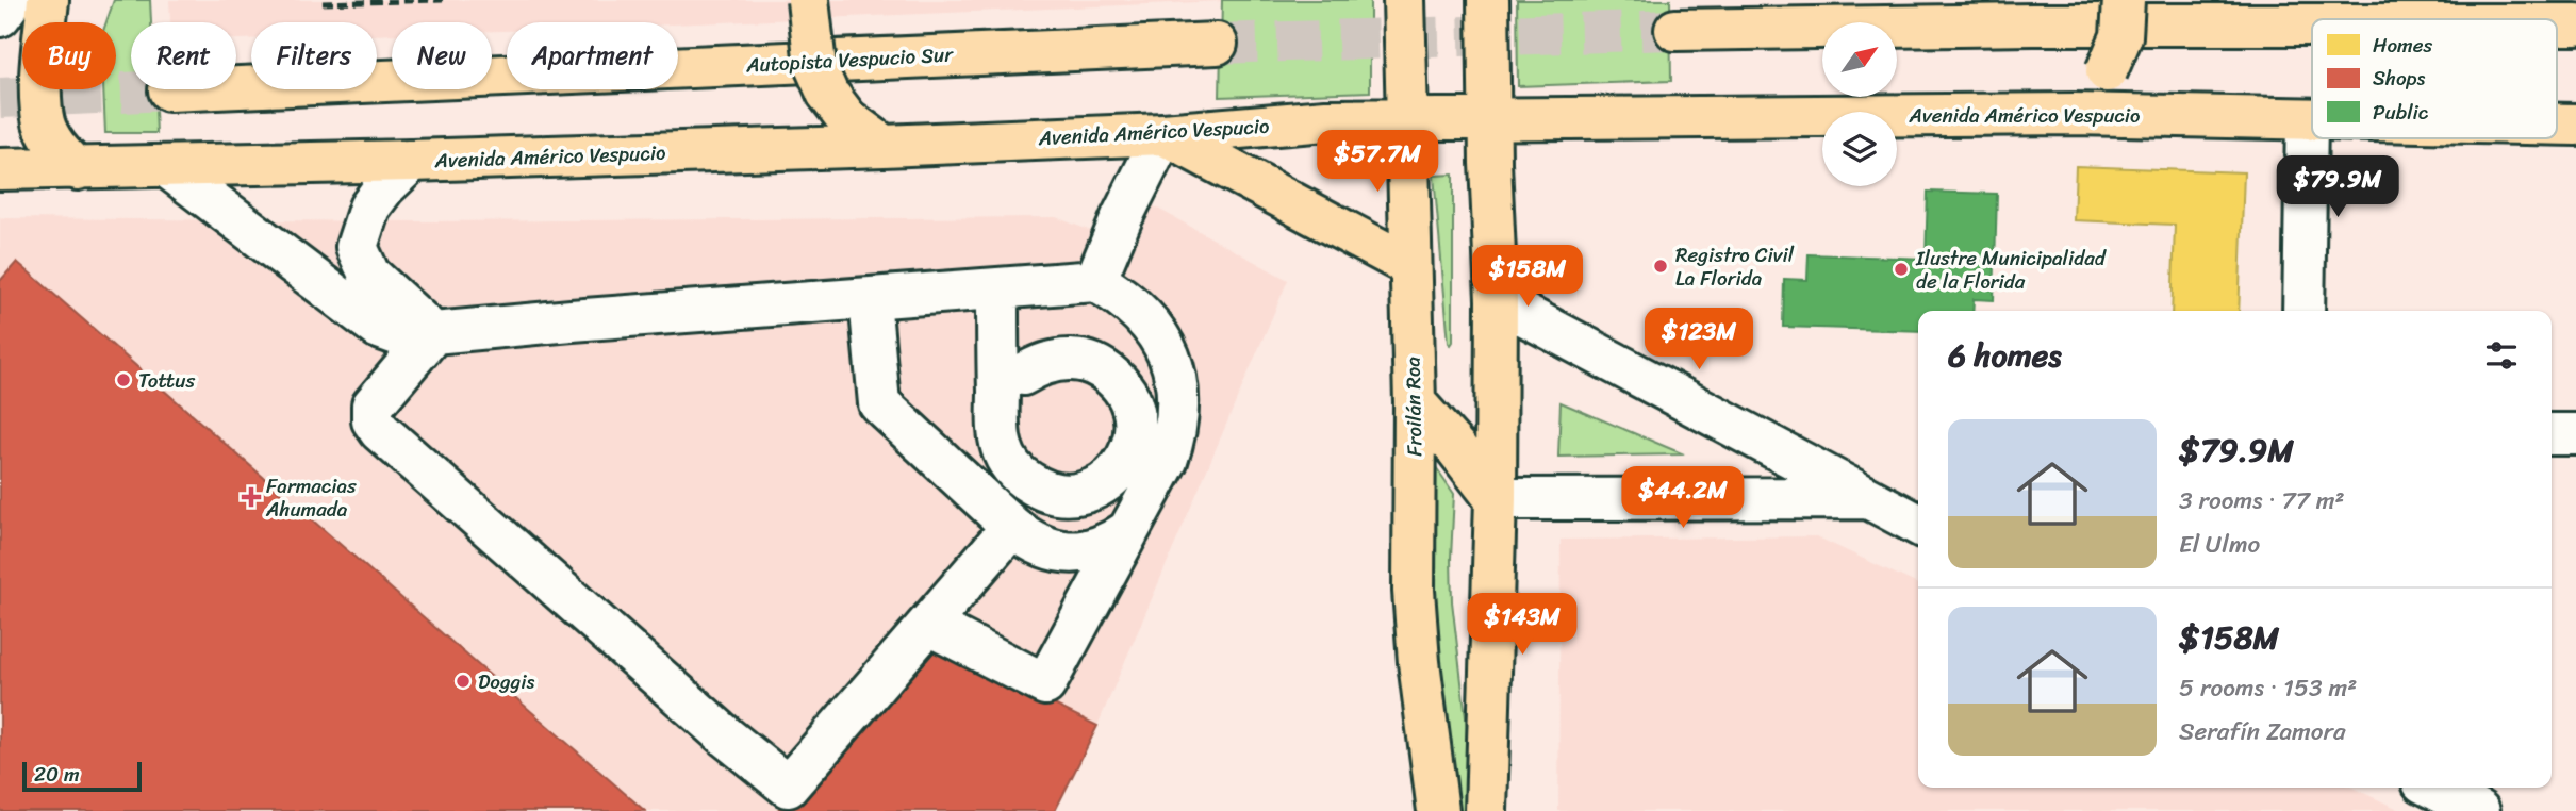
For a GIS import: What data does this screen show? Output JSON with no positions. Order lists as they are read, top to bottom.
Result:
{
  "streets": {
    "main road": ["Autopista Vespucio Sur", "Avenida Américo Vespucio", "Froilán Roa"]
  },
  "crossings": [
    ["Avenida Américo Vespucio", "Froilán Roa"]
  ],
  "places": {
    "other": [
      "Registro Civil La Florida",
      "Ilustre Municipalidad de la Florida",
      "Tottus",
      "Doggis"
    ],
    "health": ["Farmacias Ahumada"]
  },
  "legend": ["Homes", "Shops", "Public"],
  "scale_bar": "20 m",
  "north": "top right",
  "page": {
    "chip": [
      "Buy",
      "Rent",
      "Filters",
      "New",
      "Apartment"
    ],
    "price": [
      "$57.7M",
      "$79.9M",
      "$158M",
      "$123M",
      "$44.2M",
      "$143M"
    ],
    "heading": "6 homes",
    "list": [
      {
        "name": "$79.9M",
        "note": "3 rooms · 77 m² · El Ulmo"
      },
      {
        "name": "$158M",
        "note": "5 rooms · 153 m² · Serafín Zamora"
      }
    ],
    "scale": "20 m"
  }
}
